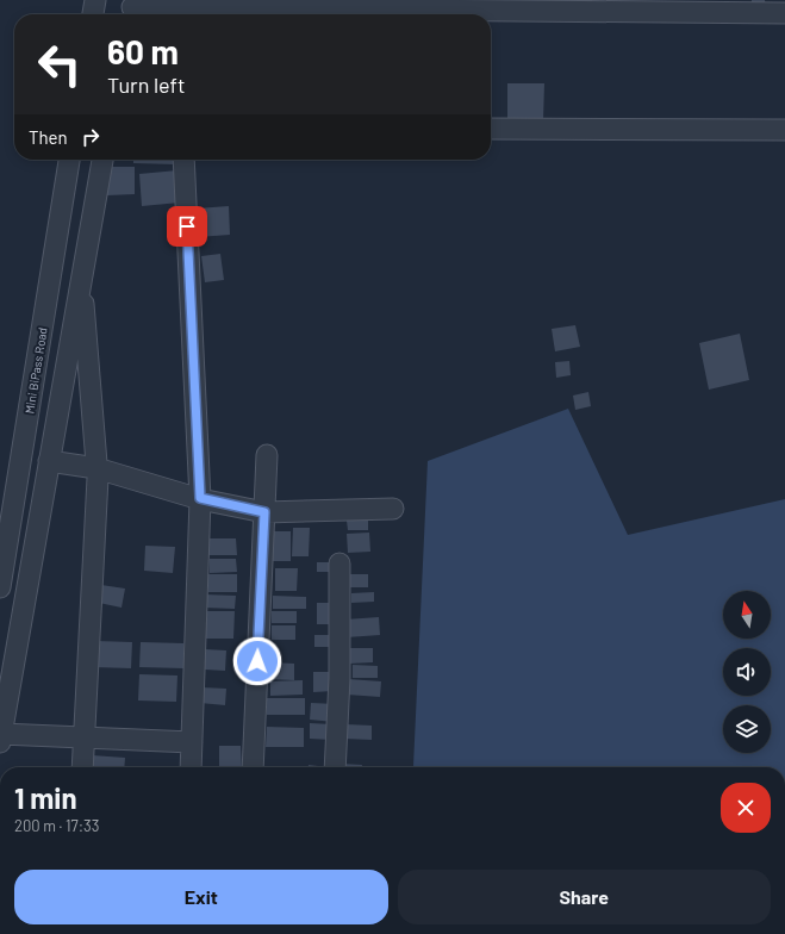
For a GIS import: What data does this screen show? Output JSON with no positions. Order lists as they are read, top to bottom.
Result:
{
  "streets": {
    "street": ["Mini BiPass Road"]
  },
  "north": "top",
  "page": {
    "turn": ["60 m", "Turn left"],
    "then": "Then",
    "heading": ["1 min", "200 m · 17:33"],
    "buttons": ["Exit", "Share"]
  }
}
